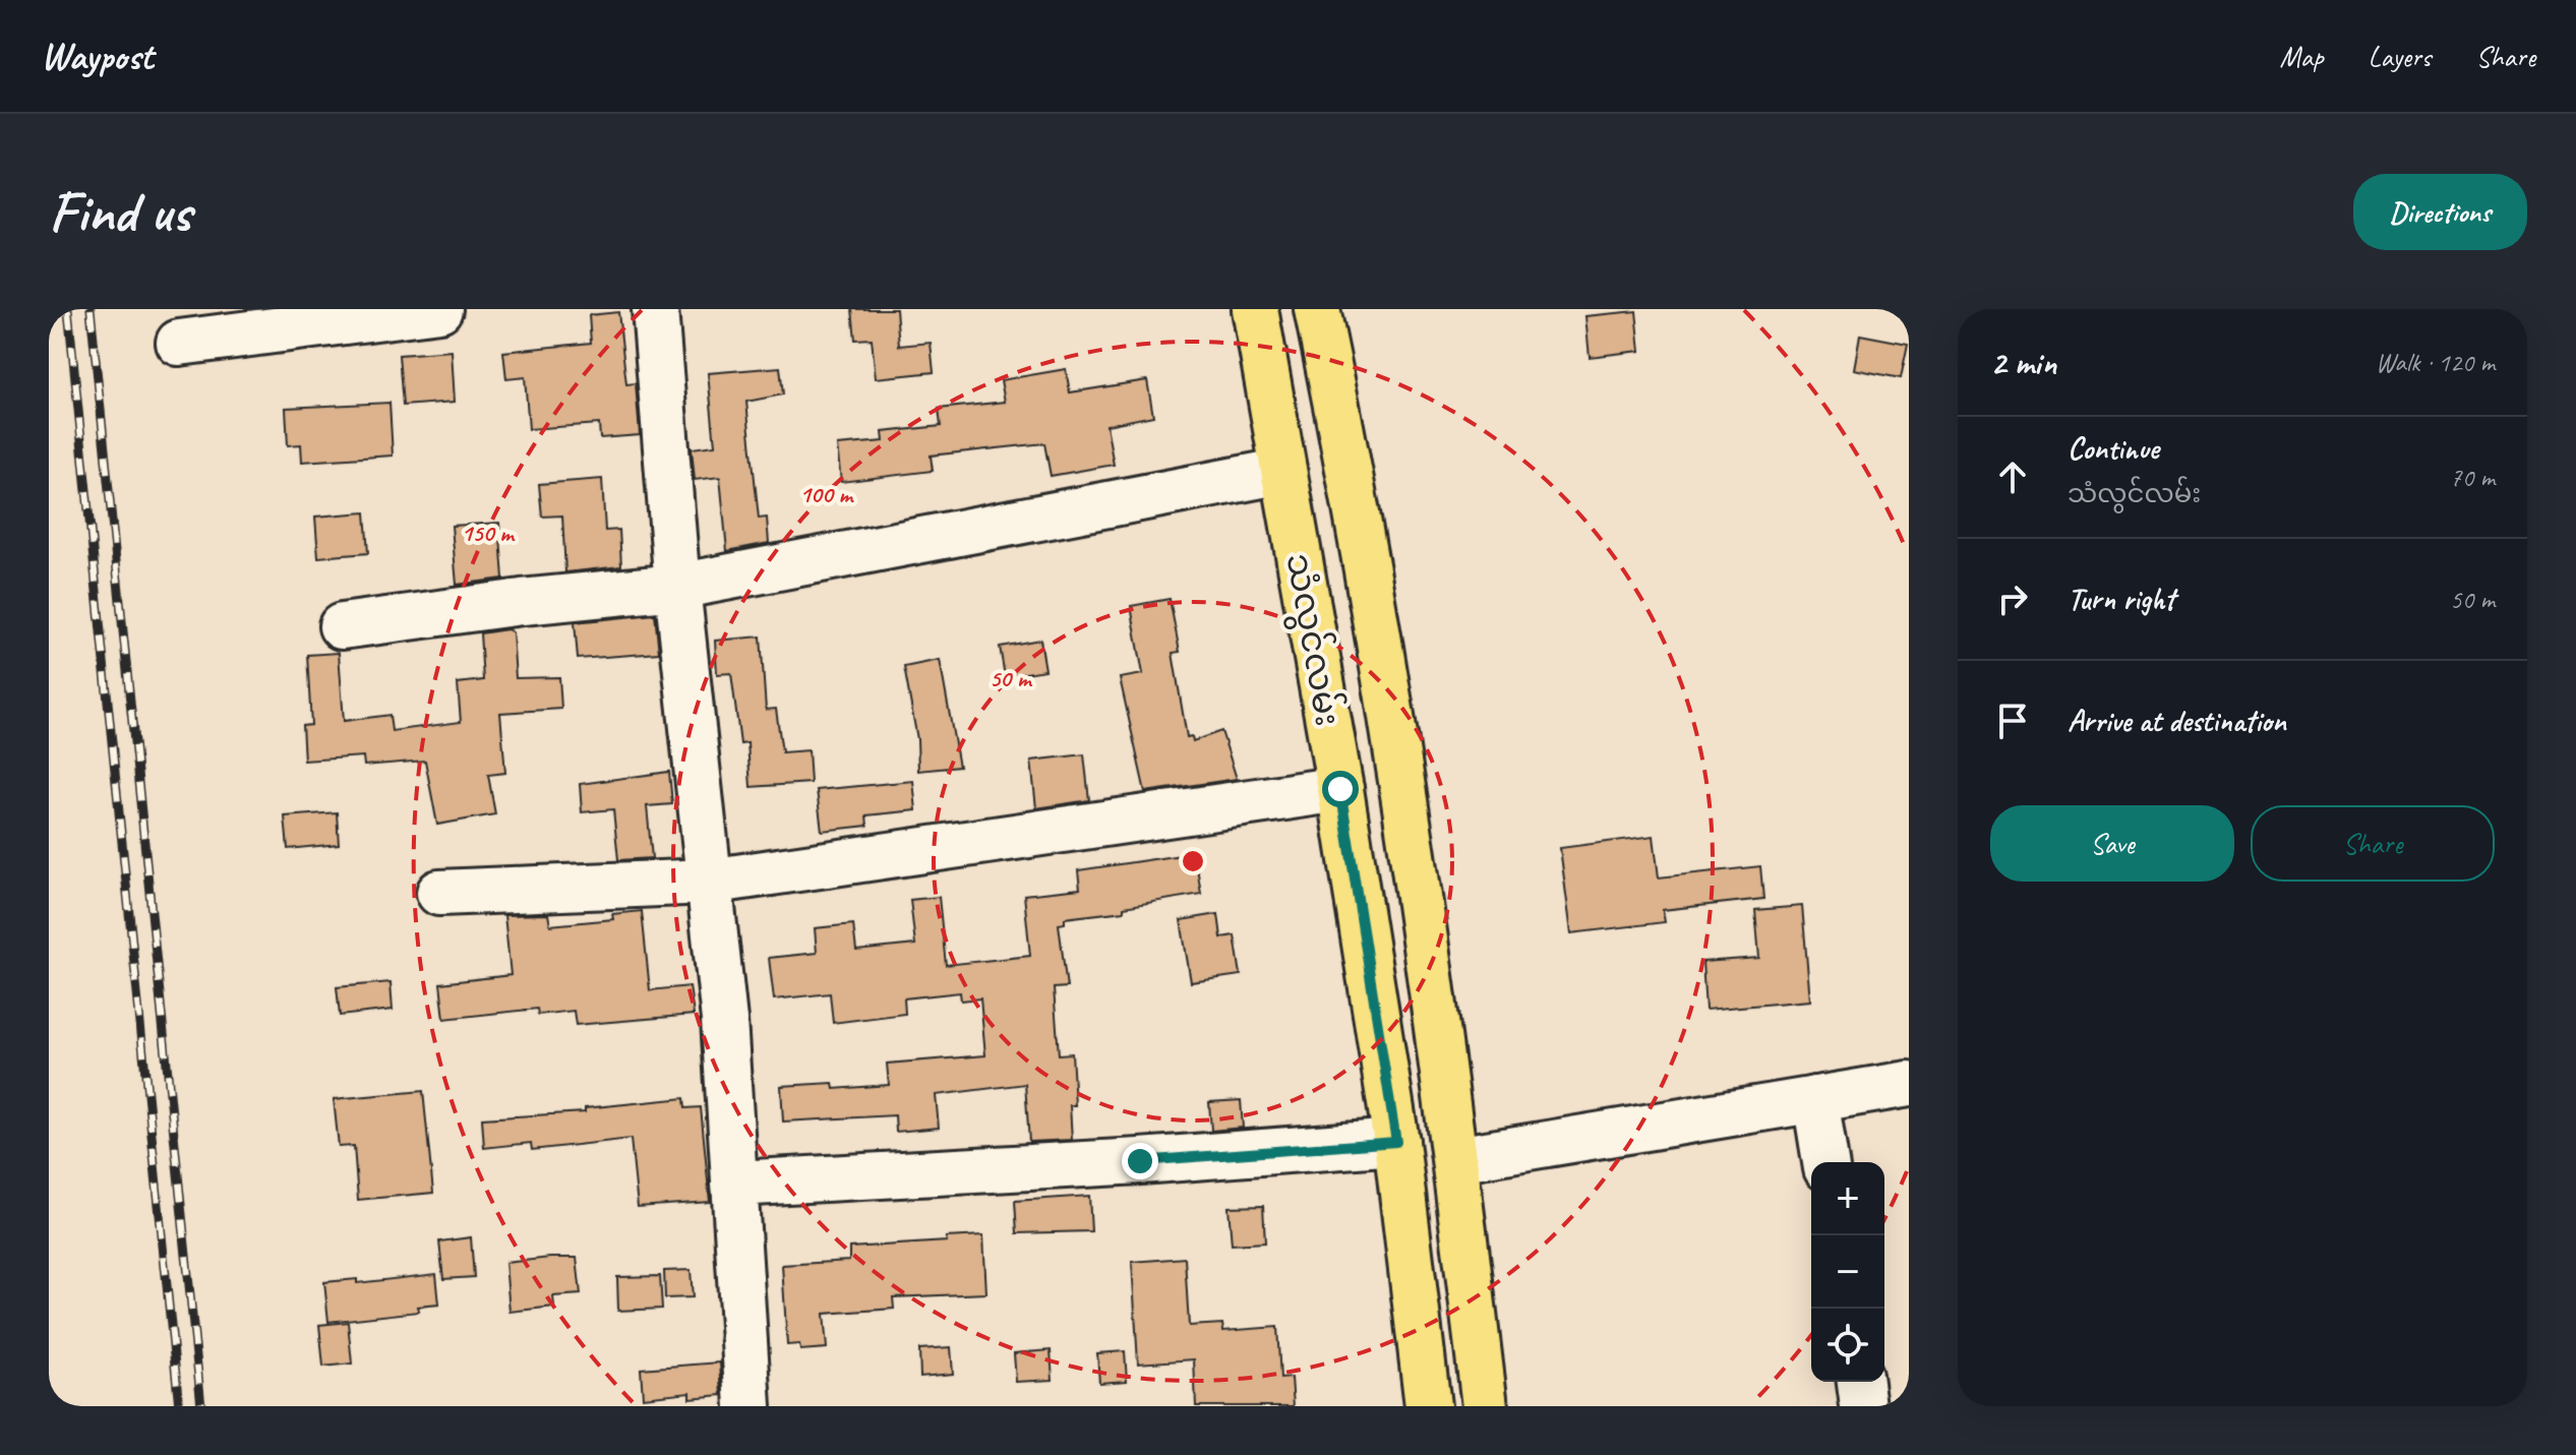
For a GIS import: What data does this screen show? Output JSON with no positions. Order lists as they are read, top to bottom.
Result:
{
  "streets": {
    "main road": ["သံလွင်လမ်း"]
  },
  "page": {
    "header": "Waypost",
    "nav": ["Map", "Layers", "Share"],
    "buttons": [
      "Directions",
      ["Save", "Share"]
    ],
    "title": "Find us",
    "heading": ["2 min", "Walk · 120 m"],
    "list": [
      ["Continue", "သံလွင်လမ်း", "70 m"],
      ["Turn right", "50 m"],
      "Arrive at destination"
    ],
    "map_buttons": ["+", "−"]
  },
  "rings": ["100 m", "150 m", "50 m"]
}
